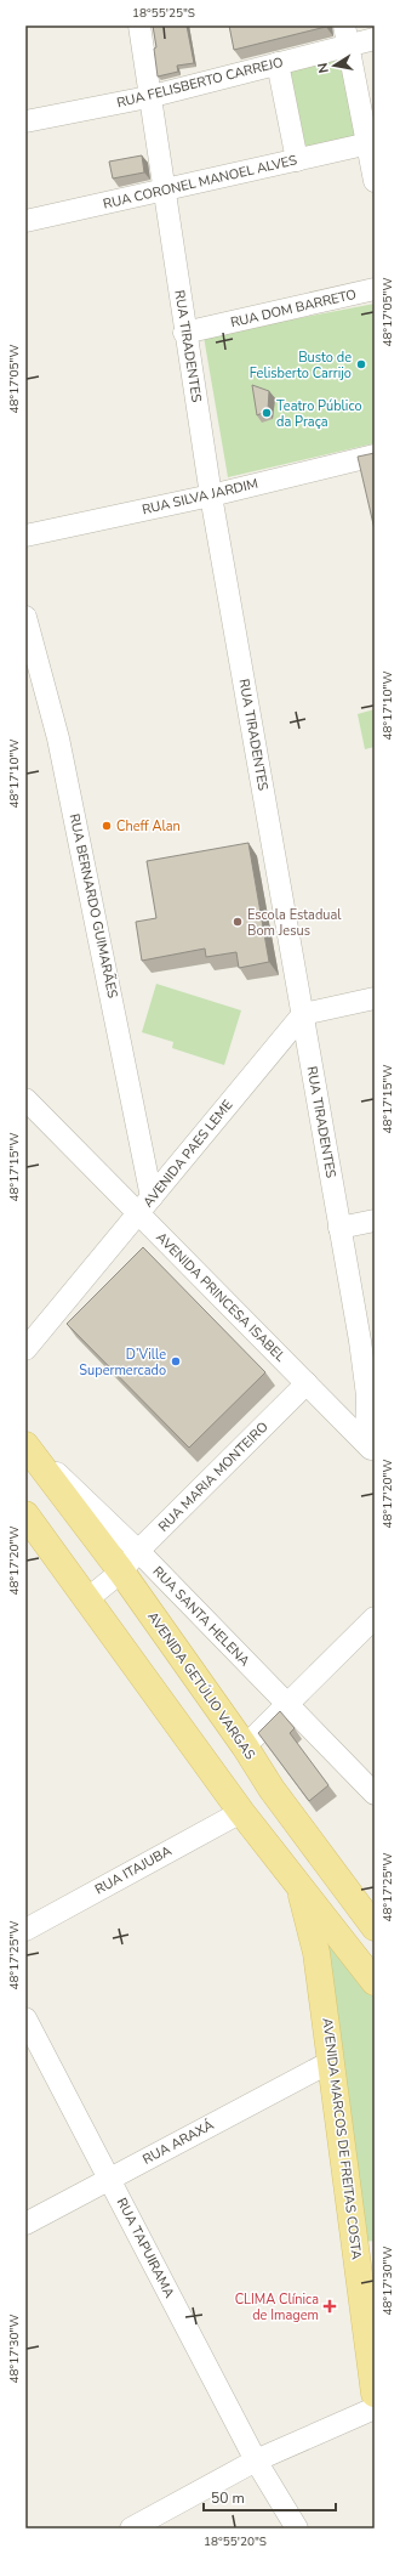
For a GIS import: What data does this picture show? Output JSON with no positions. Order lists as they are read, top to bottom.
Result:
{
  "streets": {
    "main road": ["AVENIDA GETÚLIO VARGAS", "AVENIDA MARCOS DE FREITAS COSTA"],
    "street": [
      "RUA FELISBERTO CARREJO",
      "RUA CORONEL MANOEL ALVES",
      "RUA DOM BARRETO",
      "RUA TIRADENTES",
      "RUA SILVA JARDIM",
      "RUA BERNARDO GUIMARÃES",
      "AVENIDA PAES LEME",
      "AVENIDA PRINCESA ISABEL",
      "RUA MARIA MONTEIRO",
      "RUA SANTA HELENA",
      "RUA ITAJUBA",
      "RUA ARAXÁ",
      "RUA TAPUIRAMA"
    ]
  },
  "crossings": [
    ["RUA FELISBERTO CARREJO", "RUA TIRADENTES"],
    ["RUA CORONEL MANOEL ALVES", "RUA TIRADENTES"],
    ["RUA DOM BARRETO", "RUA TIRADENTES"],
    ["RUA TIRADENTES", "RUA SILVA JARDIM"],
    ["RUA TIRADENTES", "AVENIDA PAES LEME"],
    ["RUA TIRADENTES", "AVENIDA PRINCESA ISABEL"],
    ["RUA BERNARDO GUIMARÃES", "AVENIDA PAES LEME"],
    ["AVENIDA PAES LEME", "AVENIDA PRINCESA ISABEL"],
    ["AVENIDA PRINCESA ISABEL", "RUA MARIA MONTEIRO"],
    ["RUA MARIA MONTEIRO", "RUA SANTA HELENA"],
    ["RUA MARIA MONTEIRO", "AVENIDA GETÚLIO VARGAS"],
    ["AVENIDA MARCOS DE FREITAS COSTA", "RUA ARAXÁ"],
    ["RUA ARAXÁ", "RUA TAPUIRAMA"]
  ],
  "places": {
    "other": [
      "Busto de Felisberto Carrijo",
      "Teatro Público da Praça",
      "Cheff Alan",
      "Escola Estadual Bom Jesus",
      "D’Ville Supermercado"
    ],
    "health": ["CLIMA Clínica de Imagem"]
  },
  "scale_bar": "50 m",
  "north": "left",
  "coordinates": [
    "18°55'25\"S",
    "48°17'05\"W",
    "48°17'10\"W",
    "48°17'15\"W",
    "48°17'20\"W",
    "48°17'25\"W",
    "48°17'30\"W",
    "18°55'20\"S"
  ]
}
